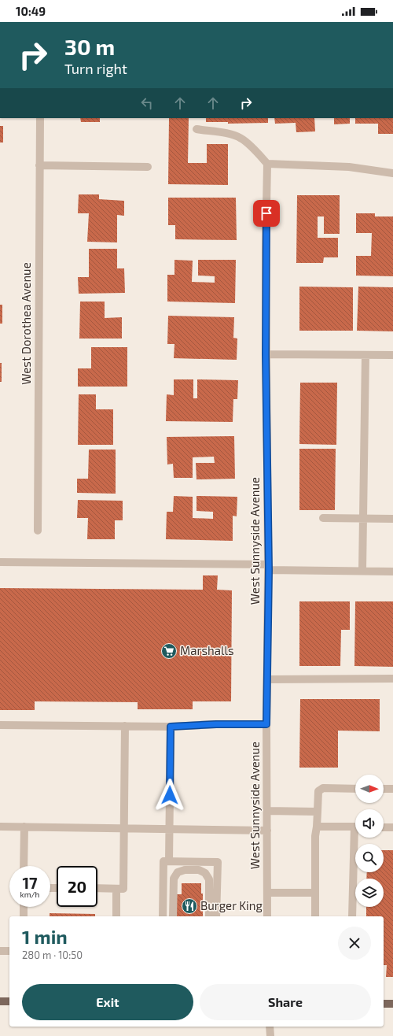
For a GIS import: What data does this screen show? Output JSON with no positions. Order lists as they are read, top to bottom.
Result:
{
  "streets": {
    "street": ["West Dorothea Avenue", "West Sunnyside Avenue"]
  },
  "places": {
    "supermarket": ["Marshalls"],
    "restaurant": ["Burger King"]
  },
  "north": "right",
  "page": {
    "status": "10:49",
    "turn": ["30 m", "Turn right"],
    "speed": "17 km/h",
    "limit": "20",
    "heading": ["1 min", "280 m · 10:50"],
    "buttons": ["Exit", "Share"]
  }
}
